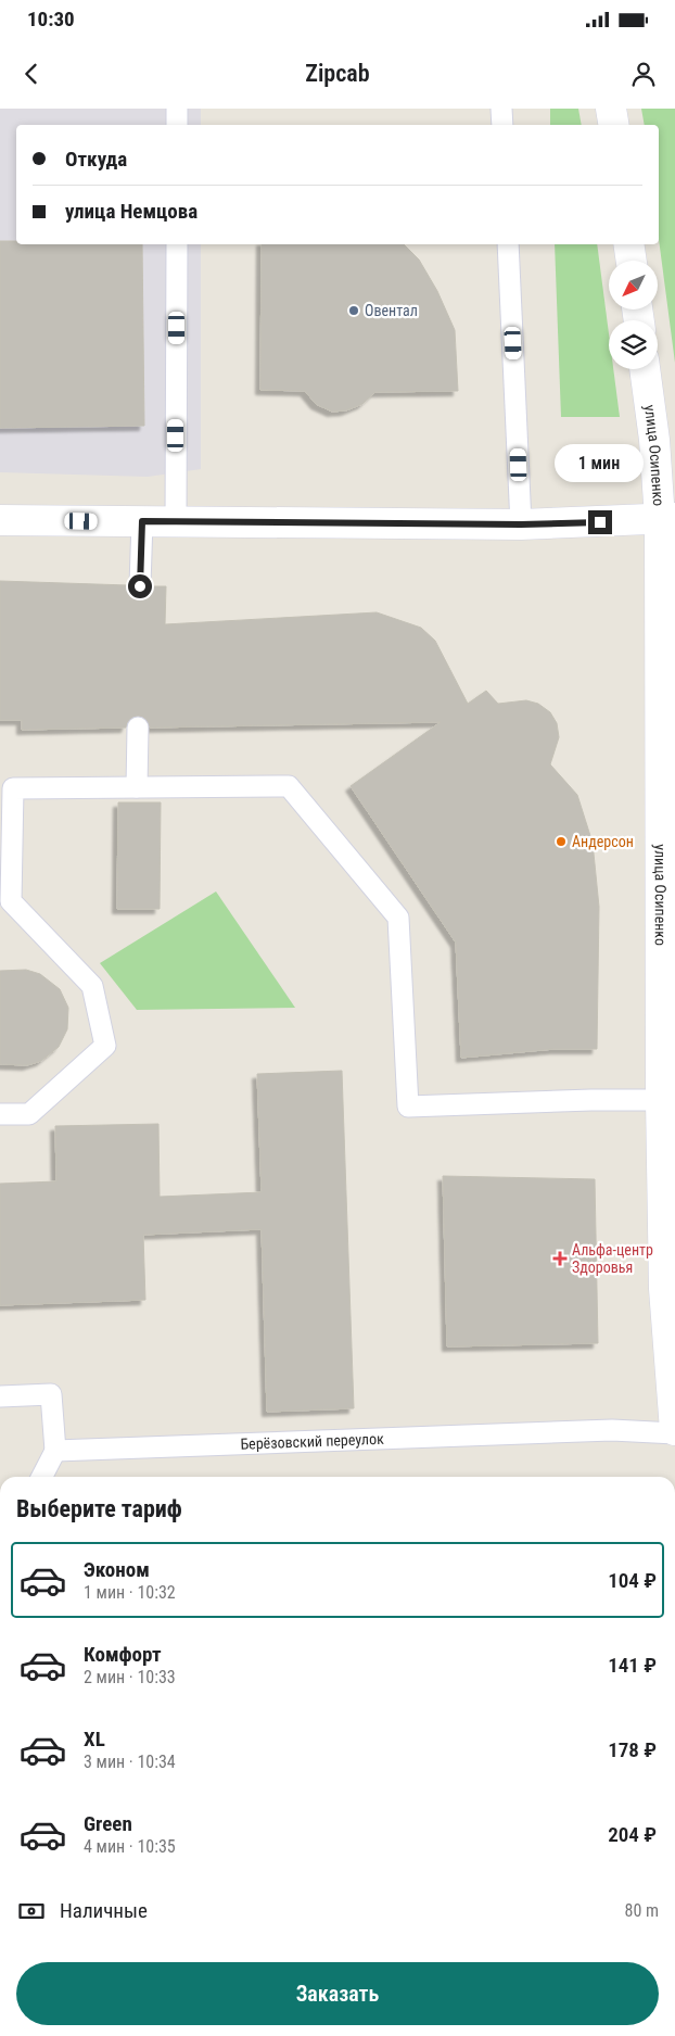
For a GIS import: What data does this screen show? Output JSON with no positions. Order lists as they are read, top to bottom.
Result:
{
  "streets": {
    "main road": ["улица Осипенко"],
    "lane": ["Берёзовский переулок"]
  },
  "crossings": [
    ["улица Осипенко", "Берёзовский переулок"]
  ],
  "places": {
    "other": ["Овентал", "Андерсон"],
    "health": ["Альфа-центр Здоровья"]
  },
  "north": "bottom left",
  "page": {
    "status": "10:30",
    "header": "Zipcab",
    "banner": ["Откуда", "улица Немцова"],
    "bubble": "1 мин",
    "heading": "Выберите тариф",
    "list": [
      {
        "name": "Эконом",
        "note": "1 мин · 10:32",
        "value": "104 ₽"
      },
      {
        "name": "Комфорт",
        "note": "2 мин · 10:33",
        "value": "141 ₽"
      },
      {
        "name": "XL",
        "note": "3 мин · 10:34",
        "value": "178 ₽"
      },
      {
        "name": "Green",
        "note": "4 мин · 10:35",
        "value": "204 ₽"
      }
    ],
    "pay": ["Наличные", "80 m"],
    "buttons": "Заказать"
  }
}
